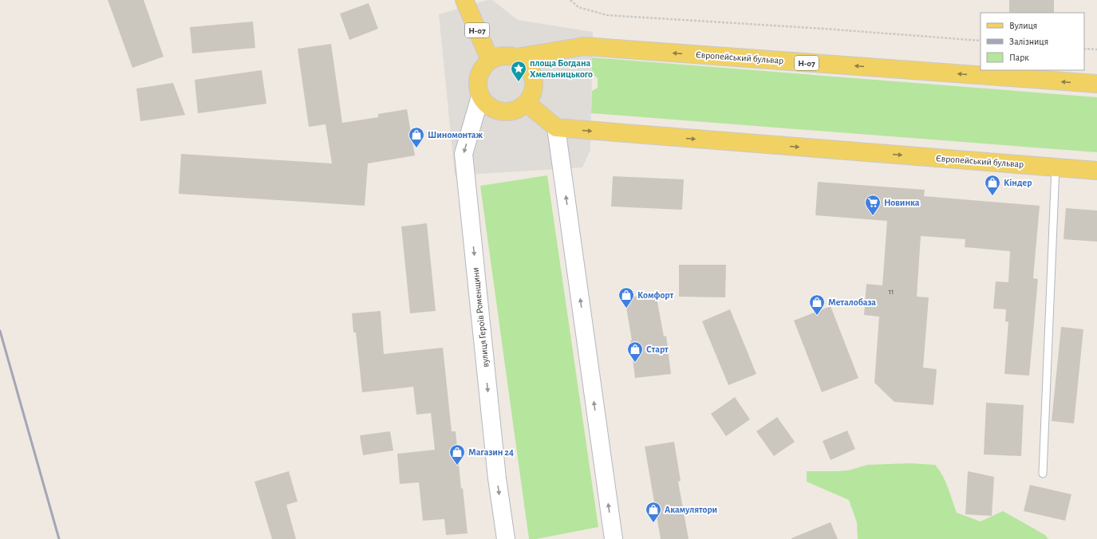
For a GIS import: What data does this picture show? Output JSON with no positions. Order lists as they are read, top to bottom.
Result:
{
  "streets": {
    "main road": ["Н-07", "Європейський бульвар"],
    "street": ["вулиця Героїв Роменщини"]
  },
  "crossings": [
    ["Н-07", "Європейський бульвар"],
    ["Н-07", "вулиця Героїв Роменщини"],
    ["Європейський бульвар", "вулиця Героїв Роменщини"]
  ],
  "places": {
    "place": ["площа Богдана Хмельницького"],
    "shop": [
      "Шиномонтаж",
      "Кіндер",
      "Комфорт",
      "Металобаза",
      "Старт",
      "Магазин 24",
      "Акамулятори"
    ],
    "supermarket": ["Новинка"]
  },
  "house_numbers": ["11"],
  "legend": ["Вулиця", "Залізниця", "Парк"]
}
